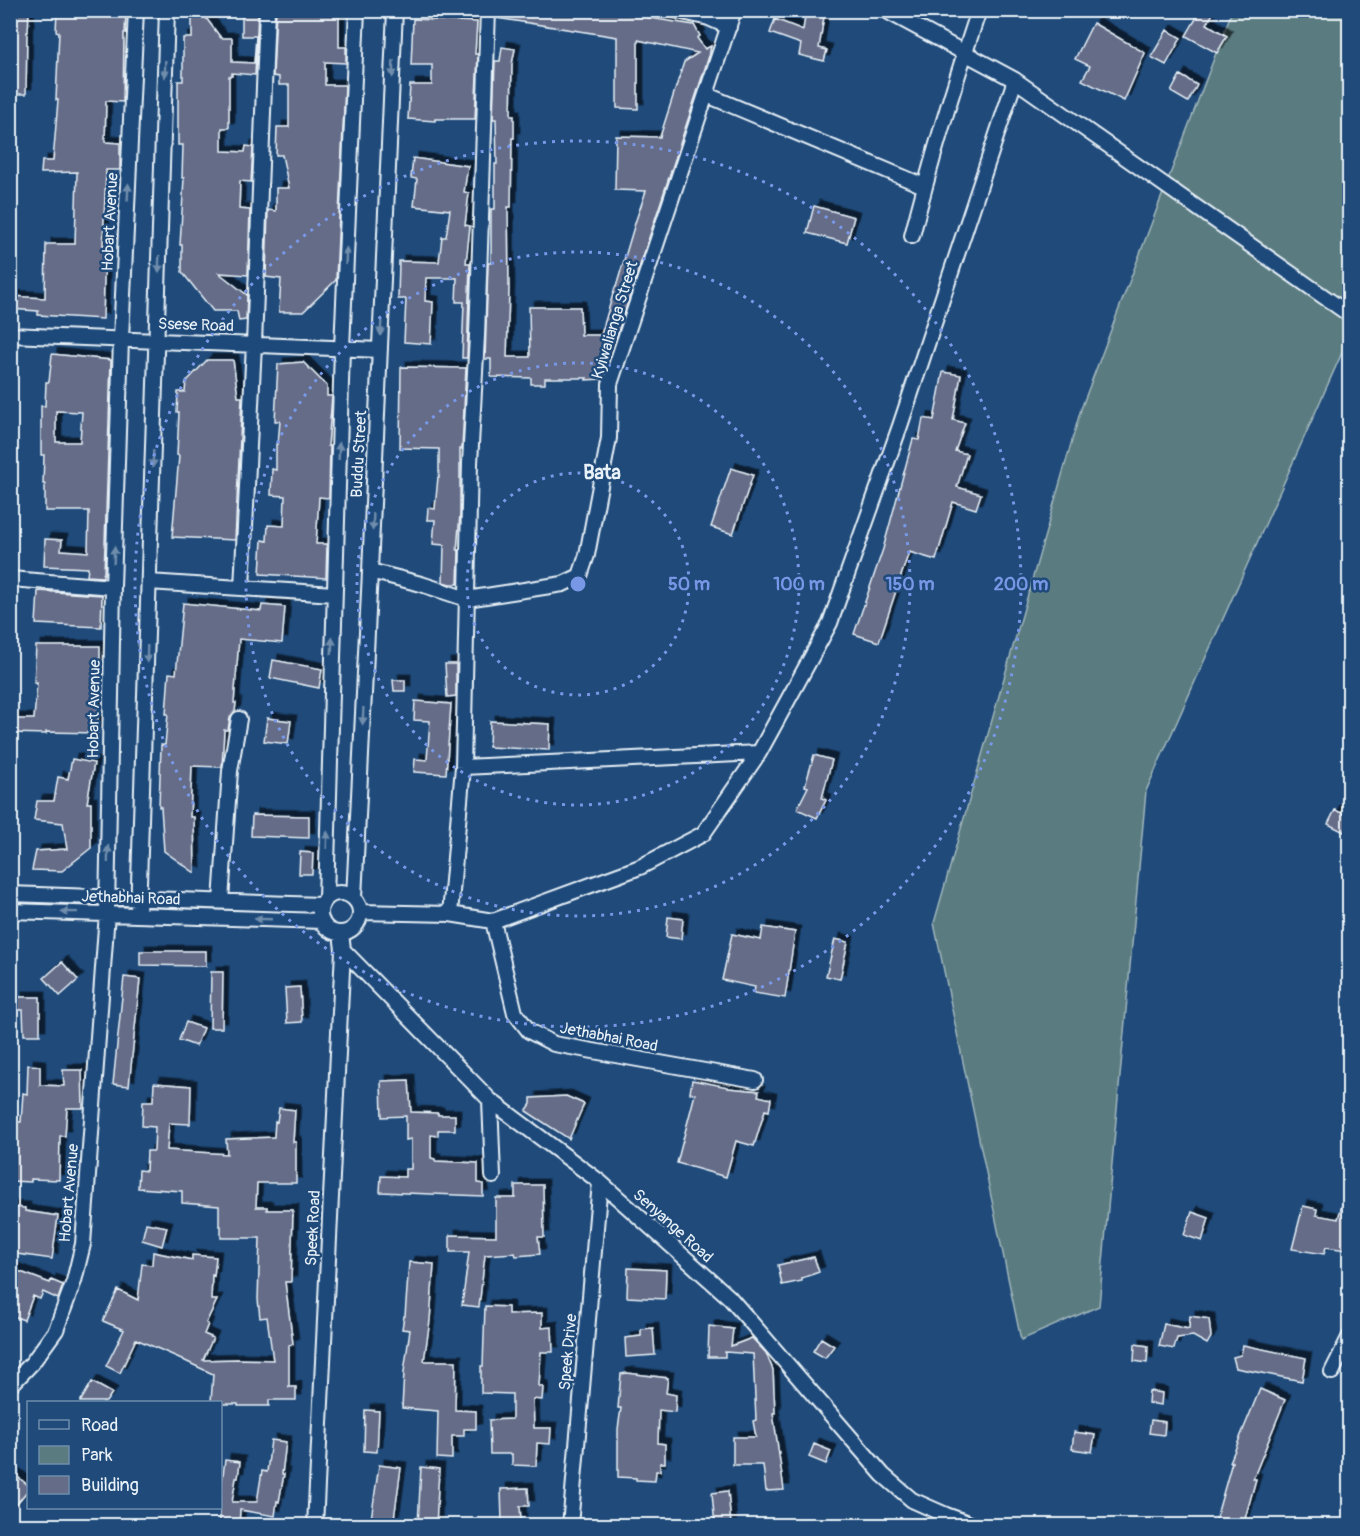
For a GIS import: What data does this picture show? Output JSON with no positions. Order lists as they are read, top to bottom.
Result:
{
  "streets": {
    "street": [
      "Hobart Avenue",
      "Kyiwalianga Street",
      "Ssese Road",
      "Buddu Street",
      "Jethabhai Road",
      "Senyange Road",
      "Speek Road",
      "Speek Drive"
    ]
  },
  "crossings": [
    ["Hobart Avenue", "Ssese Road"],
    ["Hobart Avenue", "Jethabhai Road"],
    ["Kyiwalianga Street", "Buddu Street"],
    ["Ssese Road", "Buddu Street"],
    ["Buddu Street", "Jethabhai Road"],
    ["Buddu Street", "Speek Road"],
    ["Jethabhai Road", "Speek Road"],
    ["Senyange Road", "Speek Road"],
    ["Senyange Road", "Speek Drive"]
  ],
  "districts": ["Bata"],
  "legend": ["Road", "Park", "Building"],
  "rings": [
    "50 m",
    "100 m",
    "150 m",
    "200 m"
  ]
}
